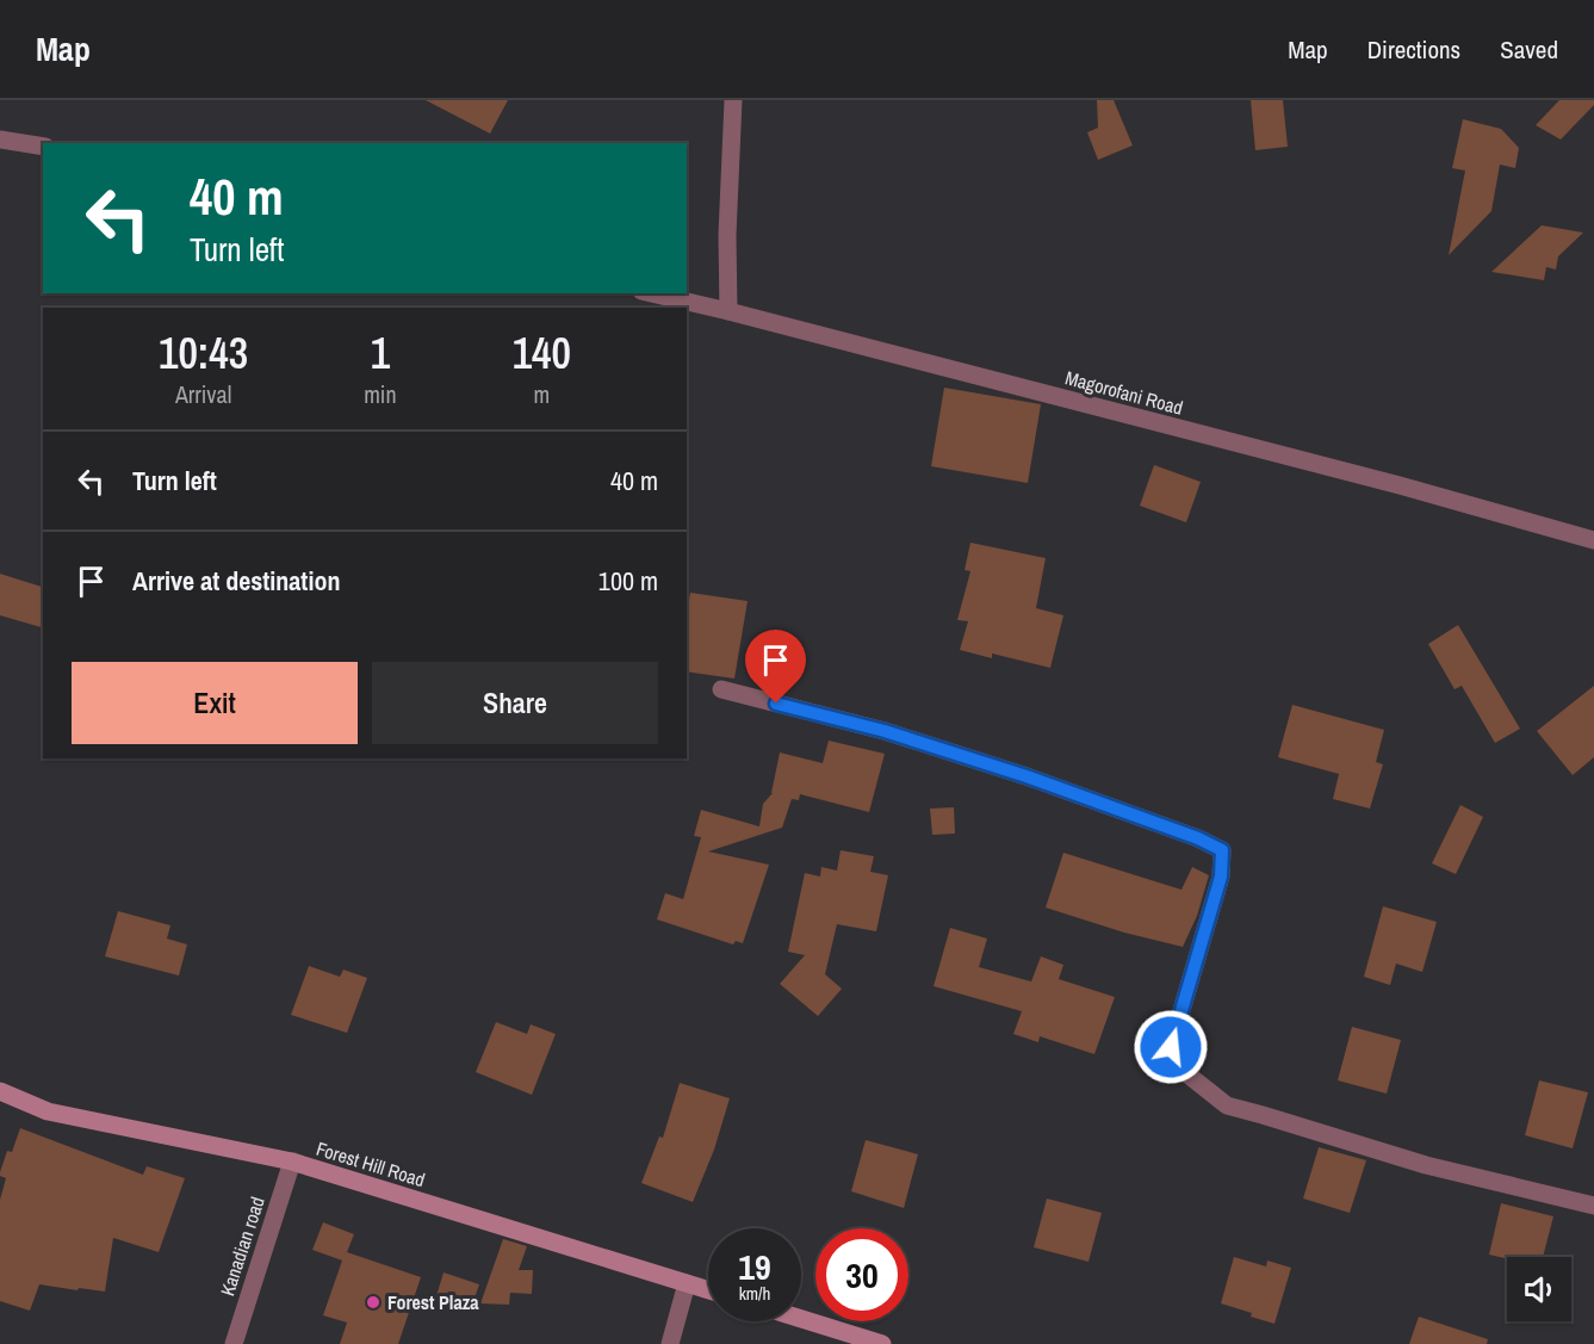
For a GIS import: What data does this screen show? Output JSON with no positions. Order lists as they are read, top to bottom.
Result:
{
  "streets": {
    "street": ["Magorofani Road", "Forest Hill Road", "Kanadian road"]
  },
  "crossings": [
    ["Forest Hill Road", "Kanadian road"]
  ],
  "places": ["Forest Plaza"],
  "page": {
    "header": "Map",
    "nav": ["Map", "Directions", "Saved"],
    "turn": ["40 m", "Turn left"],
    "eta": [
      "10:43",
      "Arrival",
      "1",
      "min",
      "140",
      "m"
    ],
    "list": [
      {
        "name": "Turn left",
        "value": "40 m"
      },
      {
        "name": "Arrive at destination",
        "value": "100 m"
      }
    ],
    "buttons": ["Exit", "Share"],
    "speed": "19 km/h",
    "limit": "30"
  }
}
